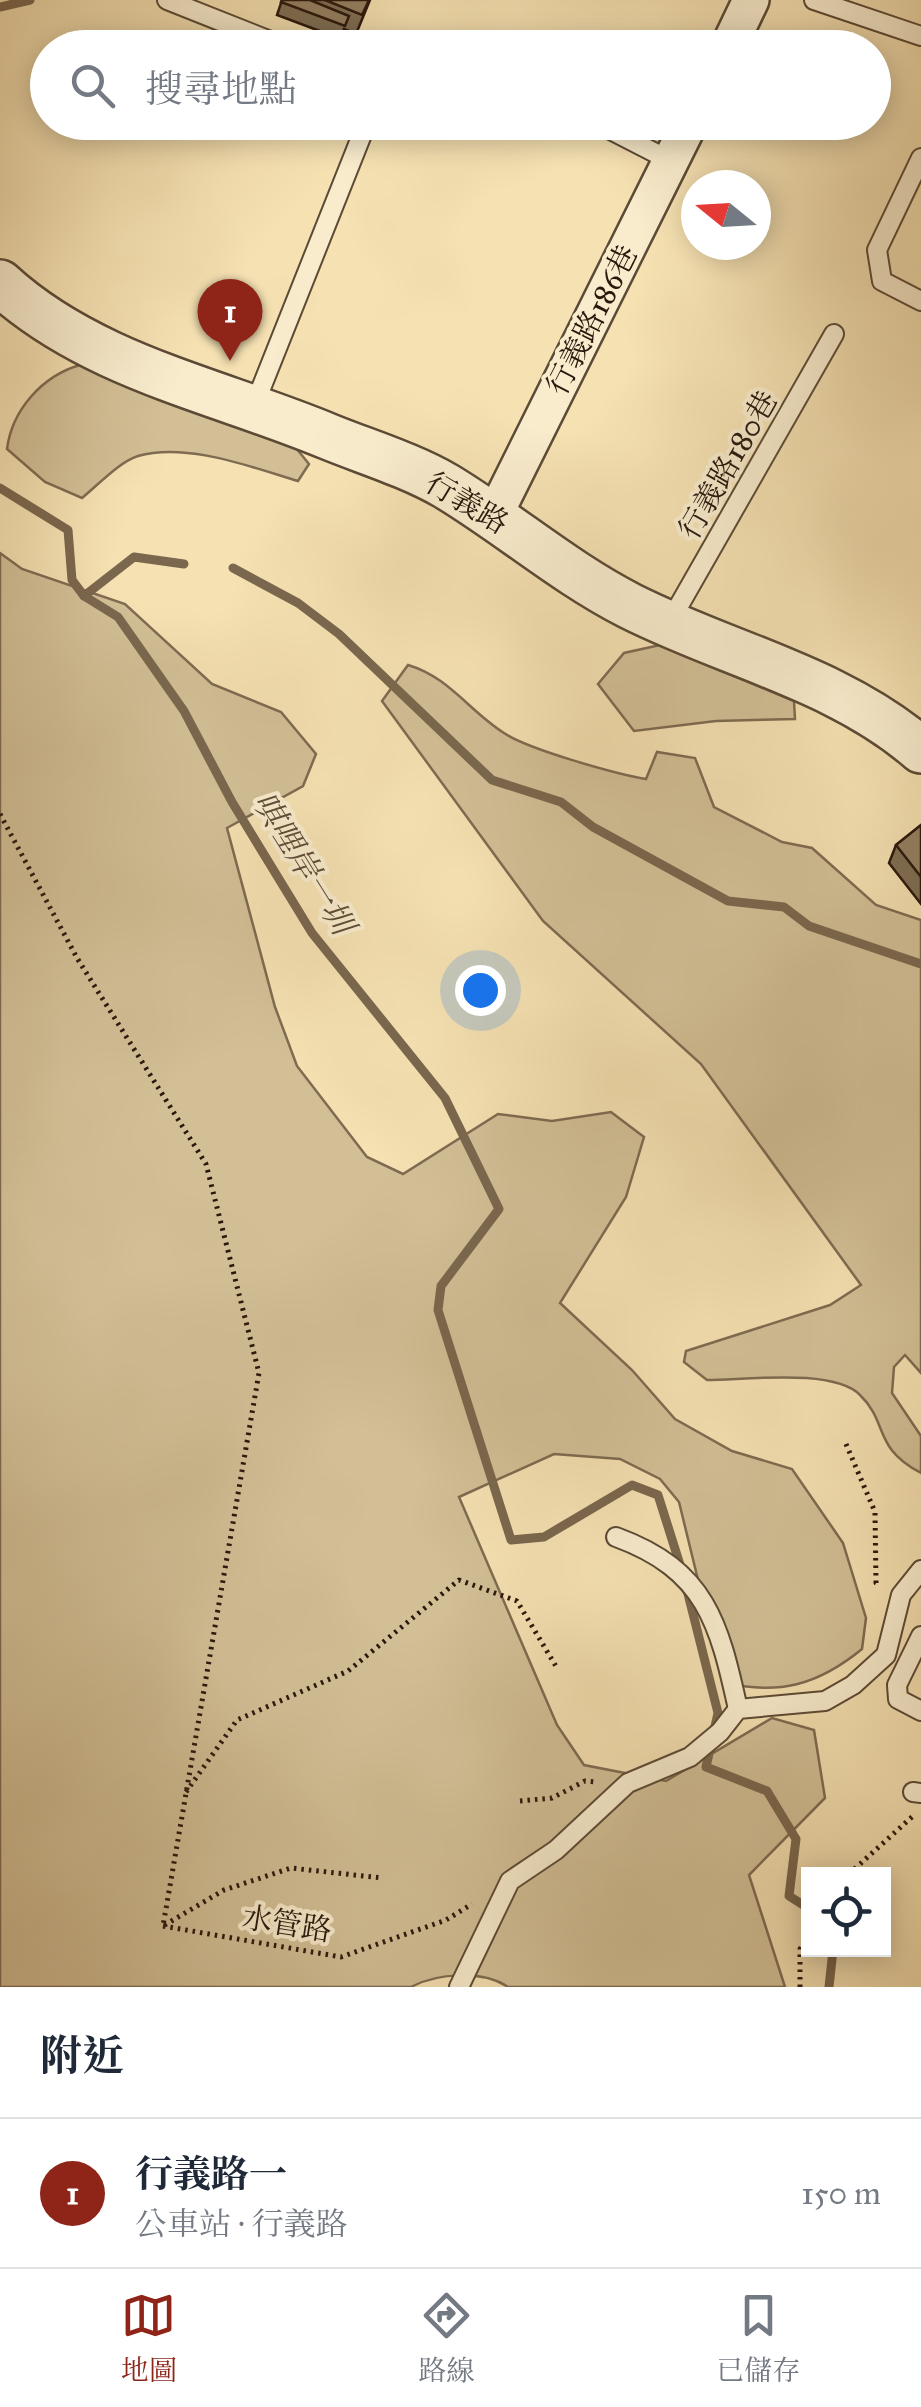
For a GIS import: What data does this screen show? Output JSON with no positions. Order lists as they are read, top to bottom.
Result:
{
  "streets": {
    "street": ["行義路186巷", "行義路"],
    "lane": ["行義路180巷"],
    "path": ["水管路"]
  },
  "crossings": [
    ["行義路186巷", "行義路"],
    ["行義路180巷", "行義路"]
  ],
  "water": ["唭哩岸一圳"],
  "north": "left",
  "page": {
    "search": "搜尋地點",
    "pins": "1",
    "heading": "附近",
    "list": [
      {
        "mark": "1",
        "name": "行義路一",
        "note": "公車站 · 行義路",
        "value": "150 m"
      }
    ],
    "nav": ["地圖", "路線", "已儲存"]
  }
}
